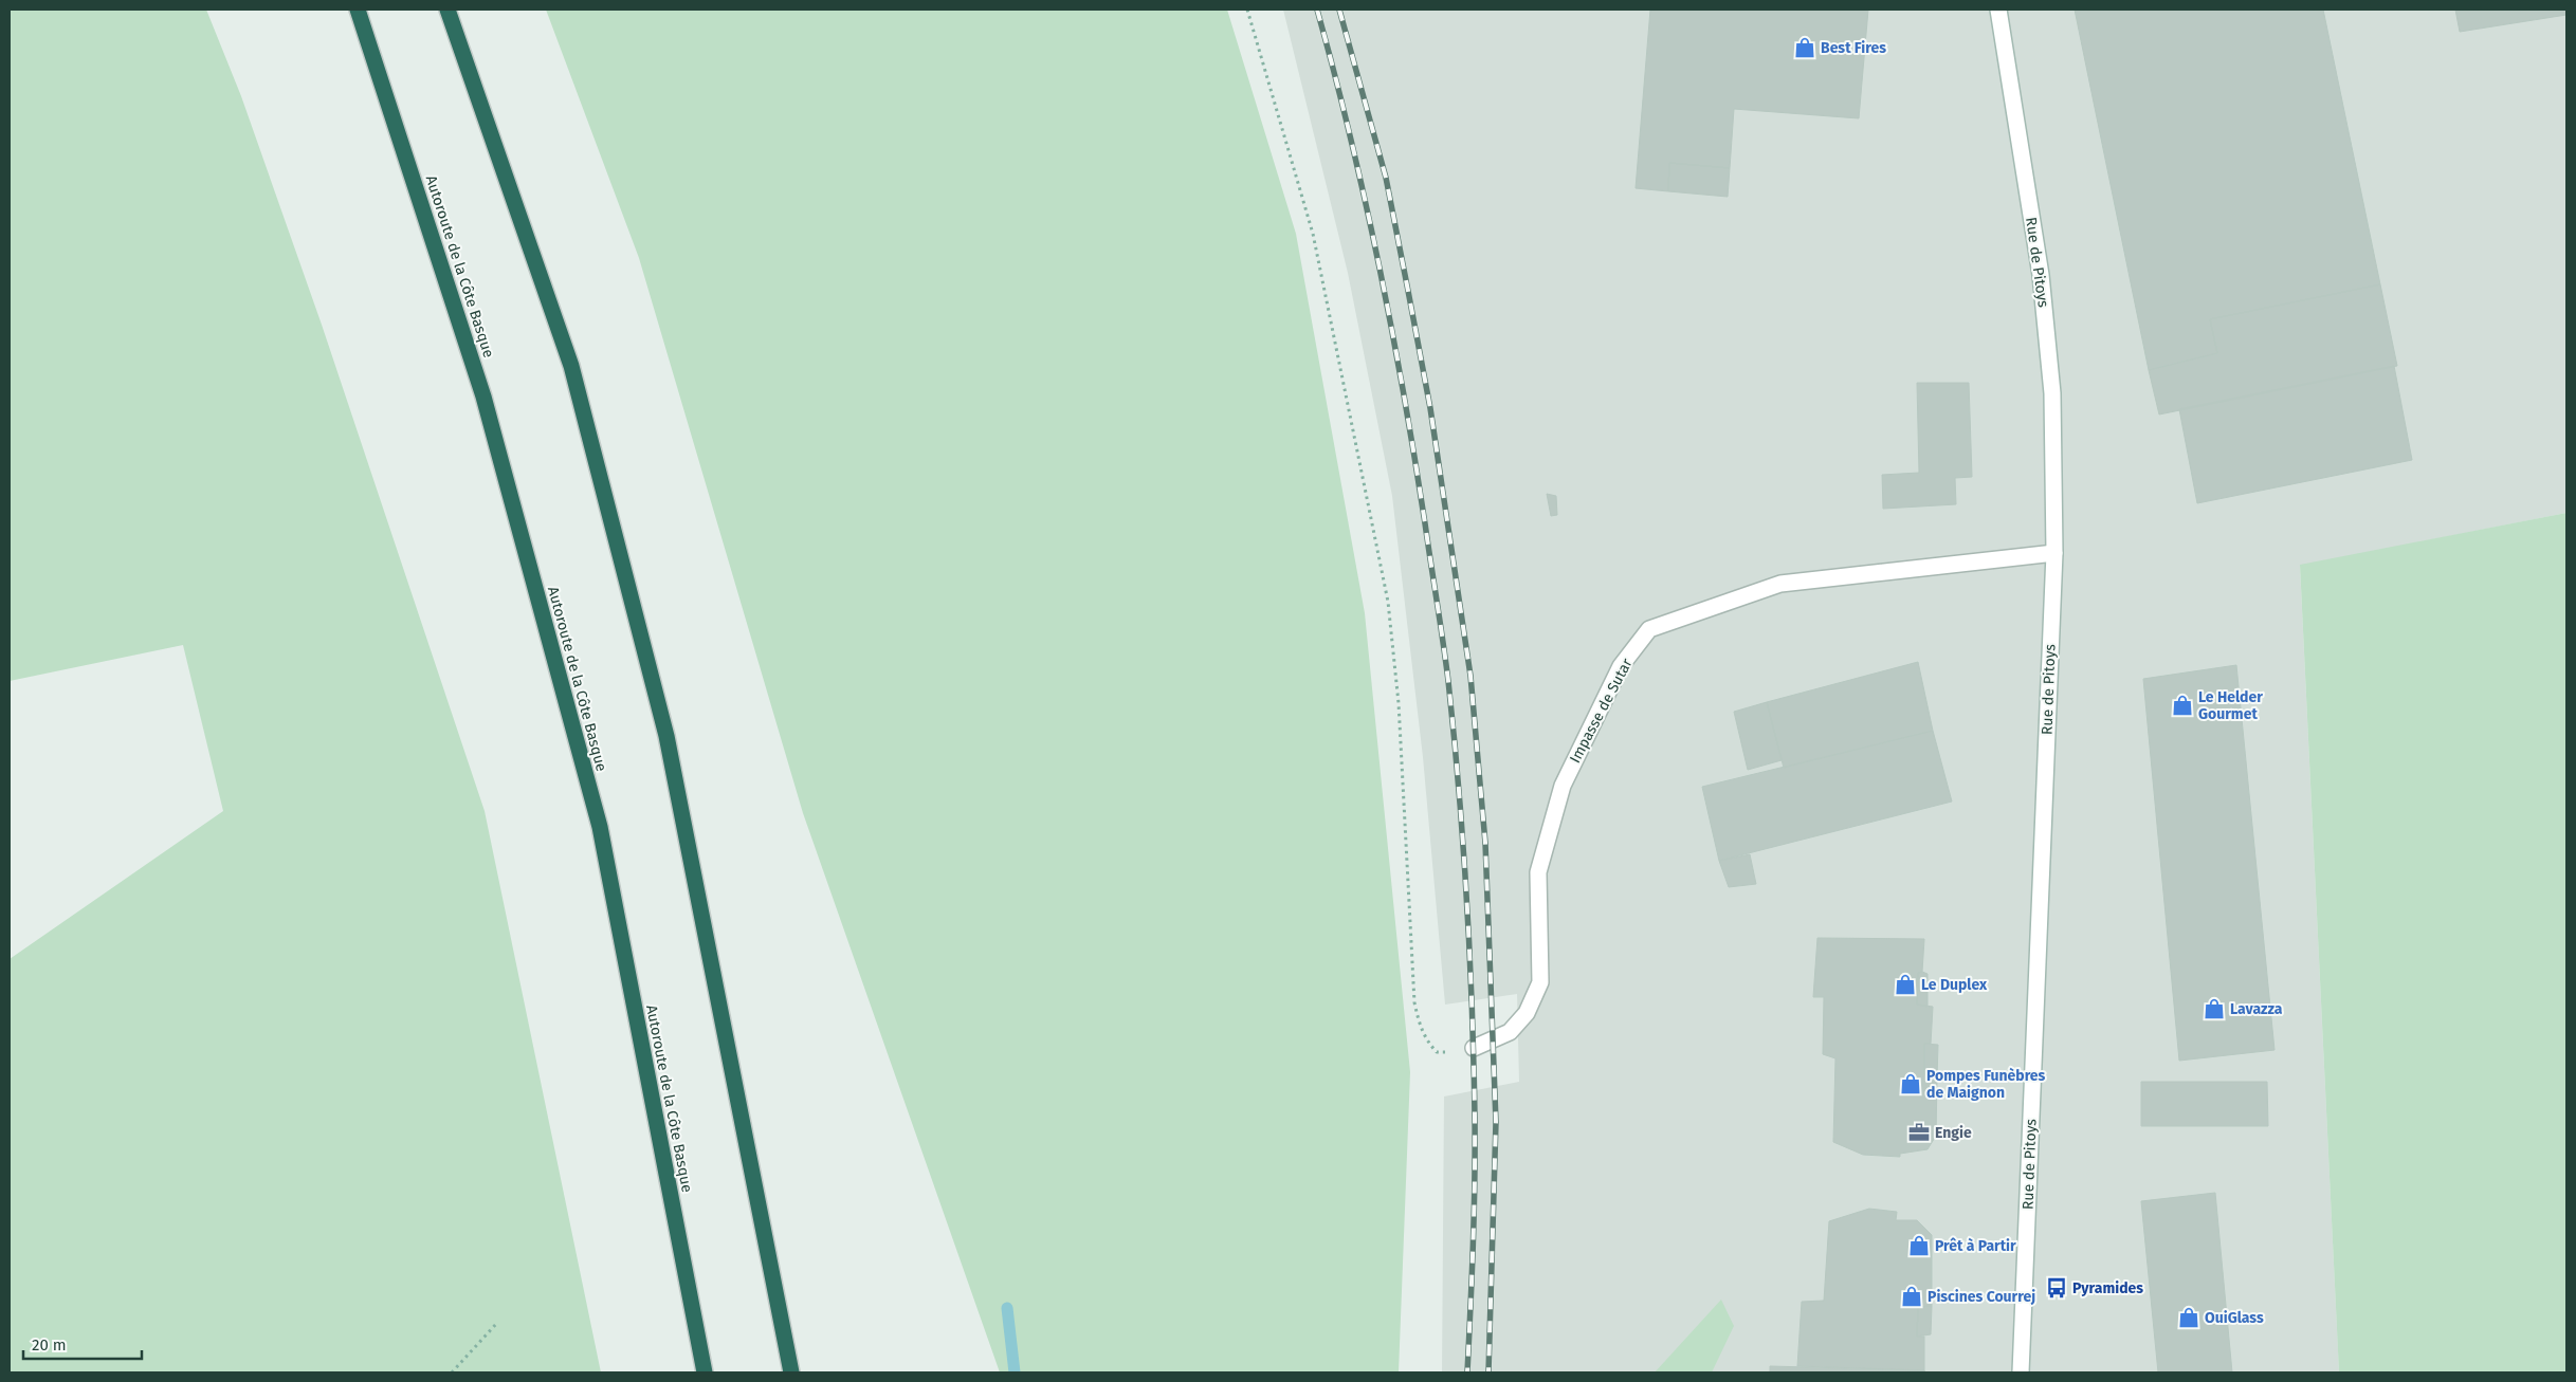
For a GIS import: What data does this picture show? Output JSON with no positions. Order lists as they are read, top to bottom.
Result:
{
  "streets": {
    "highway": ["Autoroute de la Côte Basque"],
    "street": ["Rue de Pitoys", "Impasse de Sutar"]
  },
  "crossings": [
    ["Rue de Pitoys", "Impasse de Sutar"]
  ],
  "places": {
    "shop": [
      "Best Fires",
      "Le Helder Gourmet",
      "Le Duplex",
      "Lavazza",
      "Pompes Funèbres de Maignon",
      "Prêt à Partir",
      "Piscines Courrej",
      "OuiGlass"
    ],
    "office": ["Engie"],
    "bus stop": ["Pyramides"]
  },
  "scale_bar": "20 m"
}
